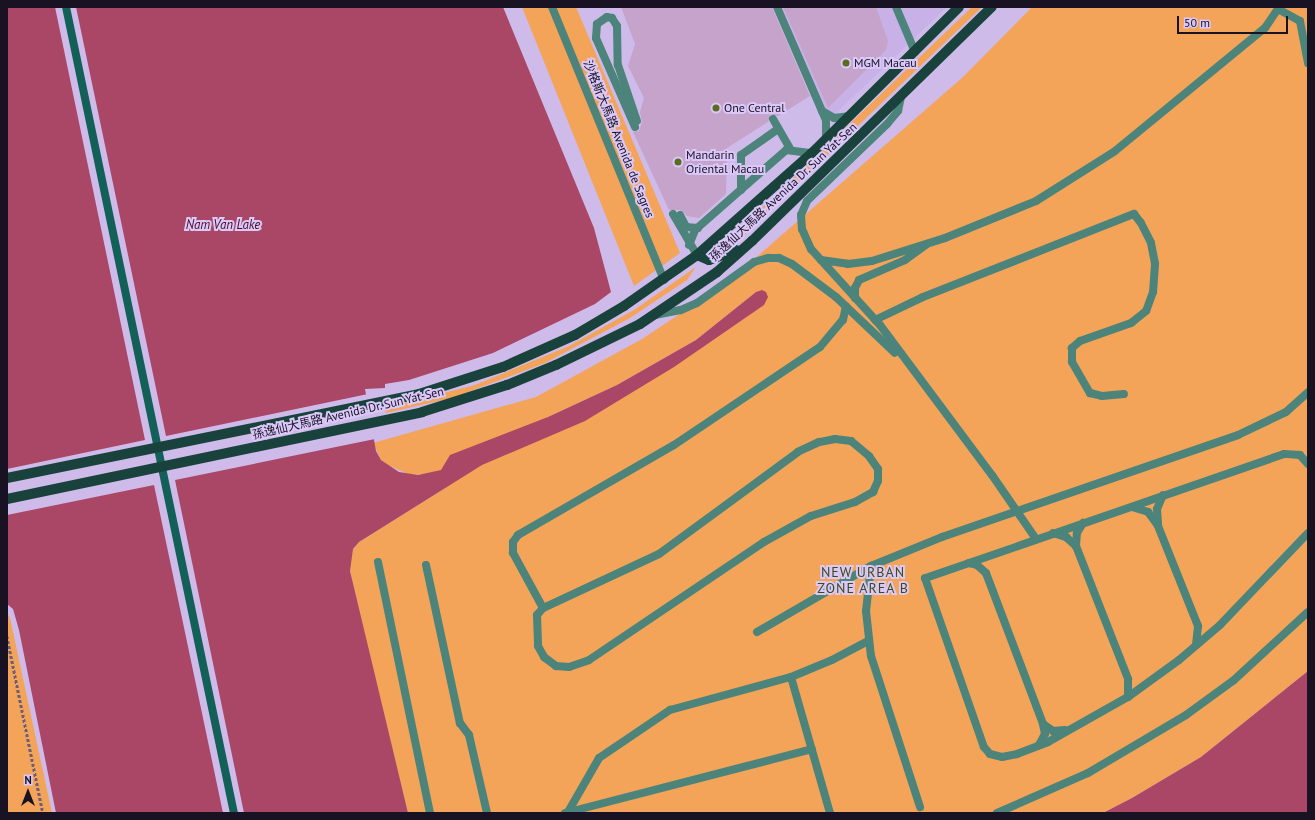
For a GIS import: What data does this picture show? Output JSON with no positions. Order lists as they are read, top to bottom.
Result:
{
  "streets": {
    "main road": ["孫逸仙大馬路 Avenida Dr. Sun Yat-Sen"],
    "street": ["沙格斯大馬路 Avenida de Sagres"]
  },
  "crossings": [
    ["沙格斯大馬路 Avenida de Sagres", "孫逸仙大馬路 Avenida Dr. Sun Yat-Sen"]
  ],
  "districts": ["NEW URBAN ZONE AREA B"],
  "water": ["Nam Van Lake"],
  "places": ["MGM Macau", "One Central", "Mandarin Oriental Macau"],
  "scale_bar": "50 m",
  "north": "top"
}
